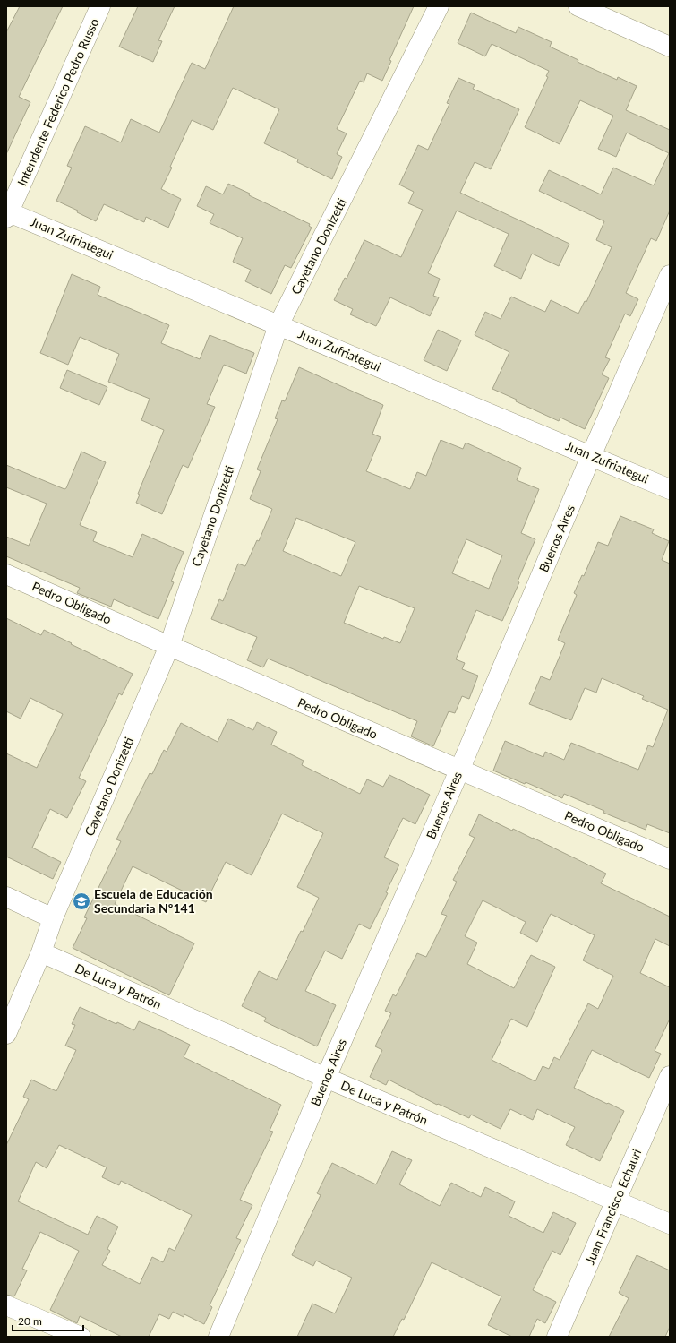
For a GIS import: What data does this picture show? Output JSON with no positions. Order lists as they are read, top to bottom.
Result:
{
  "streets": {
    "street": [
      "Intendente Federico Pedro Russo",
      "Juan Zufriategui",
      "Cayetano Donizetti",
      "Buenos Aires",
      "Pedro Obligado",
      "De Luca y Patrón",
      "Juan Francisco Echauri"
    ]
  },
  "crossings": [
    ["Intendente Federico Pedro Russo", "Juan Zufriategui"],
    ["Juan Zufriategui", "Cayetano Donizetti"],
    ["Juan Zufriategui", "Buenos Aires"],
    ["Cayetano Donizetti", "Pedro Obligado"],
    ["Cayetano Donizetti", "De Luca y Patrón"],
    ["Buenos Aires", "Pedro Obligado"],
    ["Buenos Aires", "De Luca y Patrón"],
    ["De Luca y Patrón", "Juan Francisco Echauri"]
  ],
  "places": {
    "school or university": ["Escuela de Educación Secundaria Nº141"]
  },
  "scale_bar": "20 m"
}
